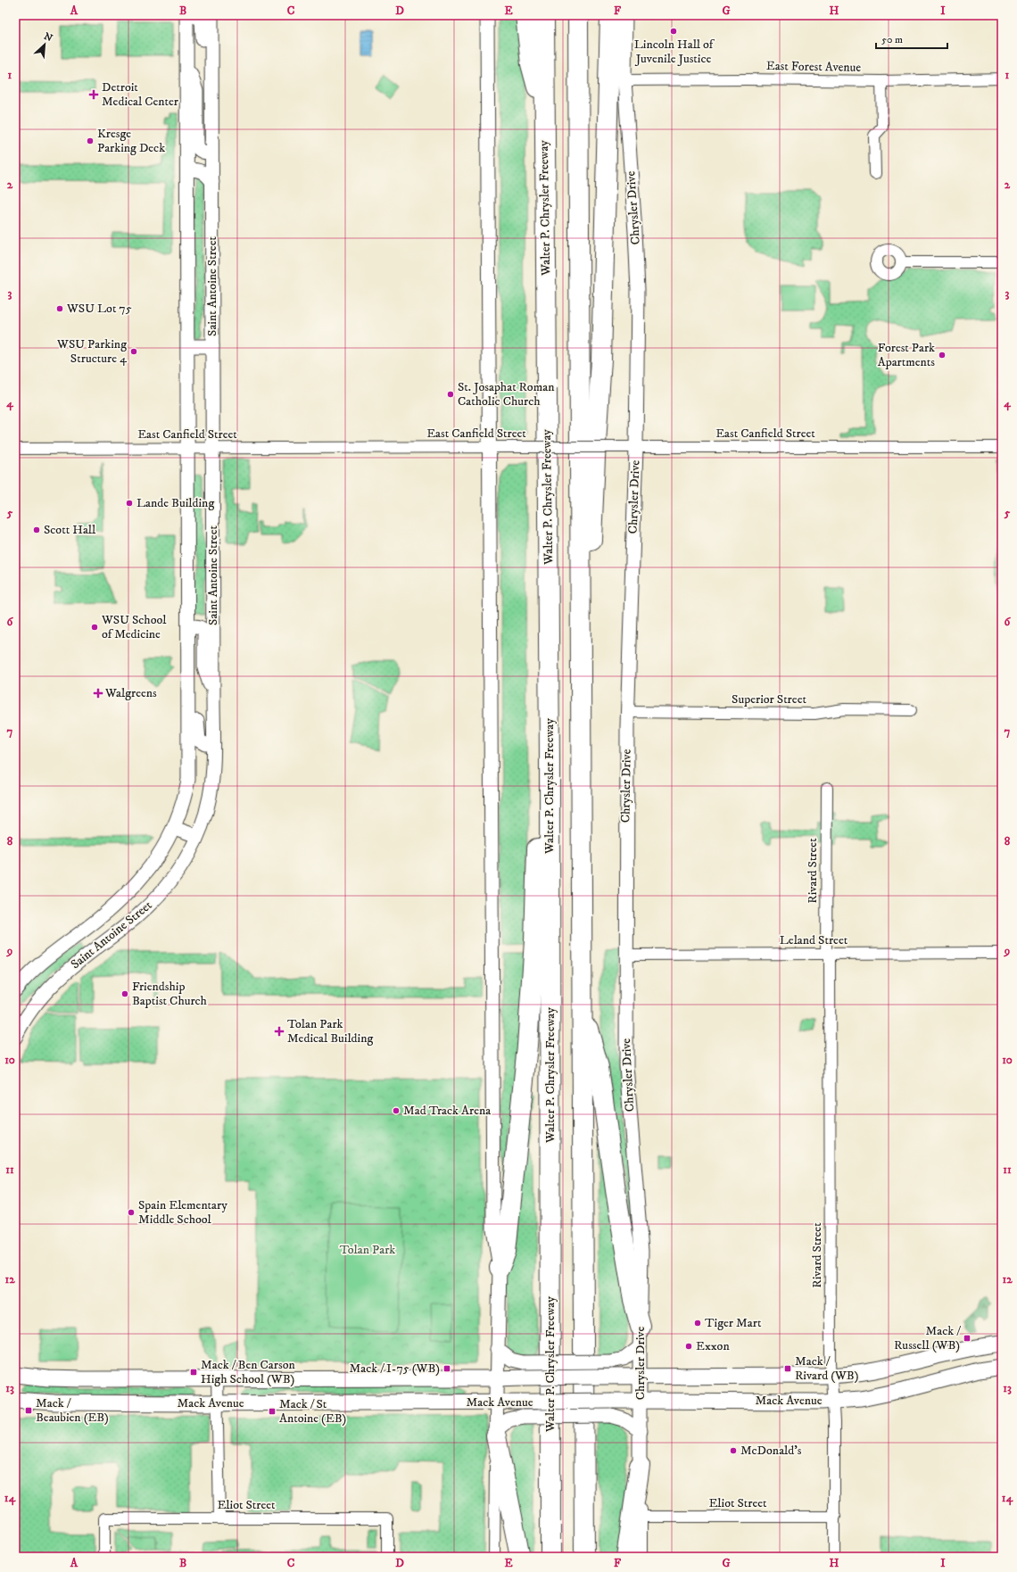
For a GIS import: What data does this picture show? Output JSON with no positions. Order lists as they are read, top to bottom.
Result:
{
  "streets": {
    "highway": ["Walter P. Chrysler Freeway"],
    "main road": ["Mack Avenue"],
    "street": [
      "East Forest Avenue",
      "Chrysler Drive",
      "Saint Antoine Street",
      "East Canfield Street",
      "Superior Street",
      "Rivard Street",
      "Leland Street",
      "Eliot Street"
    ]
  },
  "crossings": [
    ["East Forest Avenue", "Chrysler Drive"],
    ["Chrysler Drive", "East Canfield Street"],
    ["Chrysler Drive", "Superior Street"],
    ["Chrysler Drive", "Leland Street"],
    ["Chrysler Drive", "Mack Avenue"],
    ["Chrysler Drive", "Eliot Street"],
    ["Saint Antoine Street", "East Canfield Street"],
    ["Rivard Street", "Leland Street"],
    ["Rivard Street", "Mack Avenue"],
    ["Rivard Street", "Eliot Street"]
  ],
  "parks": ["Tolan Park"],
  "places": {
    "other": [
      "Lincoln Hall of Juvenile Justice",
      "Kresge Parking Deck",
      "WSU Lot 75",
      "WSU Parking Structure 4",
      "Forest Park Apartments",
      "St. Josaphat Roman Catholic Church",
      "Lande Building",
      "Scott Hall",
      "WSU School of Medicine",
      "Friendship Baptist Church",
      "Mad Track Arena",
      "Spain Elementary Middle School",
      "Tiger Mart",
      "Exxon",
      "McDonald's"
    ],
    "health": ["Detroit Medical Center", "Walgreens", "Tolan Park Medical Building"],
    "transit": [
      "Mack / Russell (WB)",
      "Mack / I-75 (WB)",
      "Mack / Rivard (WB)",
      "Mack / Ben Carson High School (WB)",
      "Mack / Beaubien (EB)",
      "Mack / St Antoine (EB)"
    ]
  },
  "scale_bar": "50 m",
  "north": "top right",
  "grid": {
    "columns": [
      "A",
      "B",
      "C",
      "D",
      "E",
      "F",
      "G",
      "H",
      "I"
    ],
    "rows": [
      "1",
      "2",
      "3",
      "4",
      "5",
      "6",
      "7",
      "8",
      "9",
      "10",
      "11",
      "12",
      "13",
      "14"
    ]
  }
}
